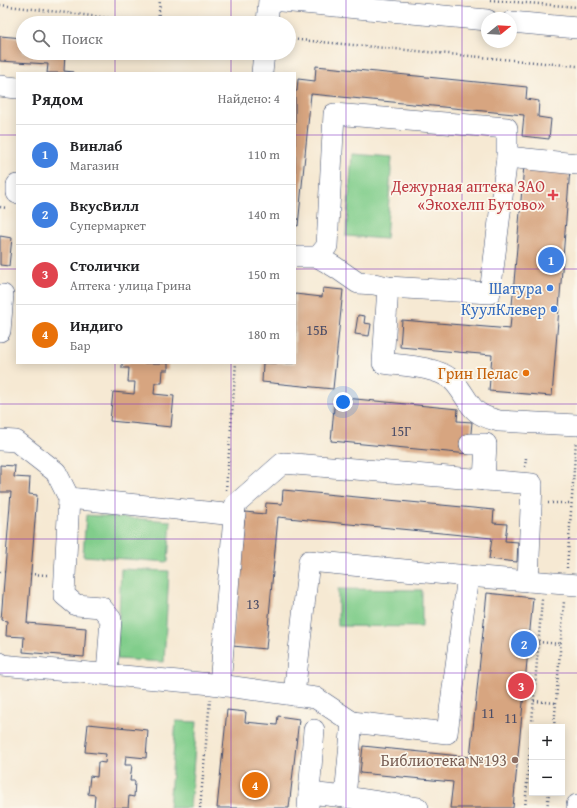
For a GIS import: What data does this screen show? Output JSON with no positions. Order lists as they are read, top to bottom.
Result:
{
  "places": {
    "health": ["Дежурная аптека ЗАО «Экохелп Бутово»"],
    "other": [
      "Шатура",
      "КуулКлевер",
      "Грин Пелас",
      "Библиотека №193"
    ]
  },
  "house_numbers": [
    "15Б",
    "15Г",
    "13",
    "11",
    "11"
  ],
  "north": "right",
  "page": {
    "search": "Поиск",
    "heading": ["Рядом", "Найдено: 4"],
    "list": [
      {
        "mark": "1",
        "name": "Винлаб",
        "note": "Магазин",
        "value": "110 m"
      },
      {
        "mark": "2",
        "name": "ВкусВилл",
        "note": "Супермаркет",
        "value": "140 m"
      },
      {
        "mark": "3",
        "name": "Столички",
        "note": "Аптека · улица Грина",
        "value": "150 m"
      },
      {
        "mark": "4",
        "name": "Индиго",
        "note": "Бар",
        "value": "180 m"
      }
    ],
    "pins": [
      "1",
      "2",
      "3",
      "4"
    ],
    "map_buttons": ["+", "−"]
  }
}
